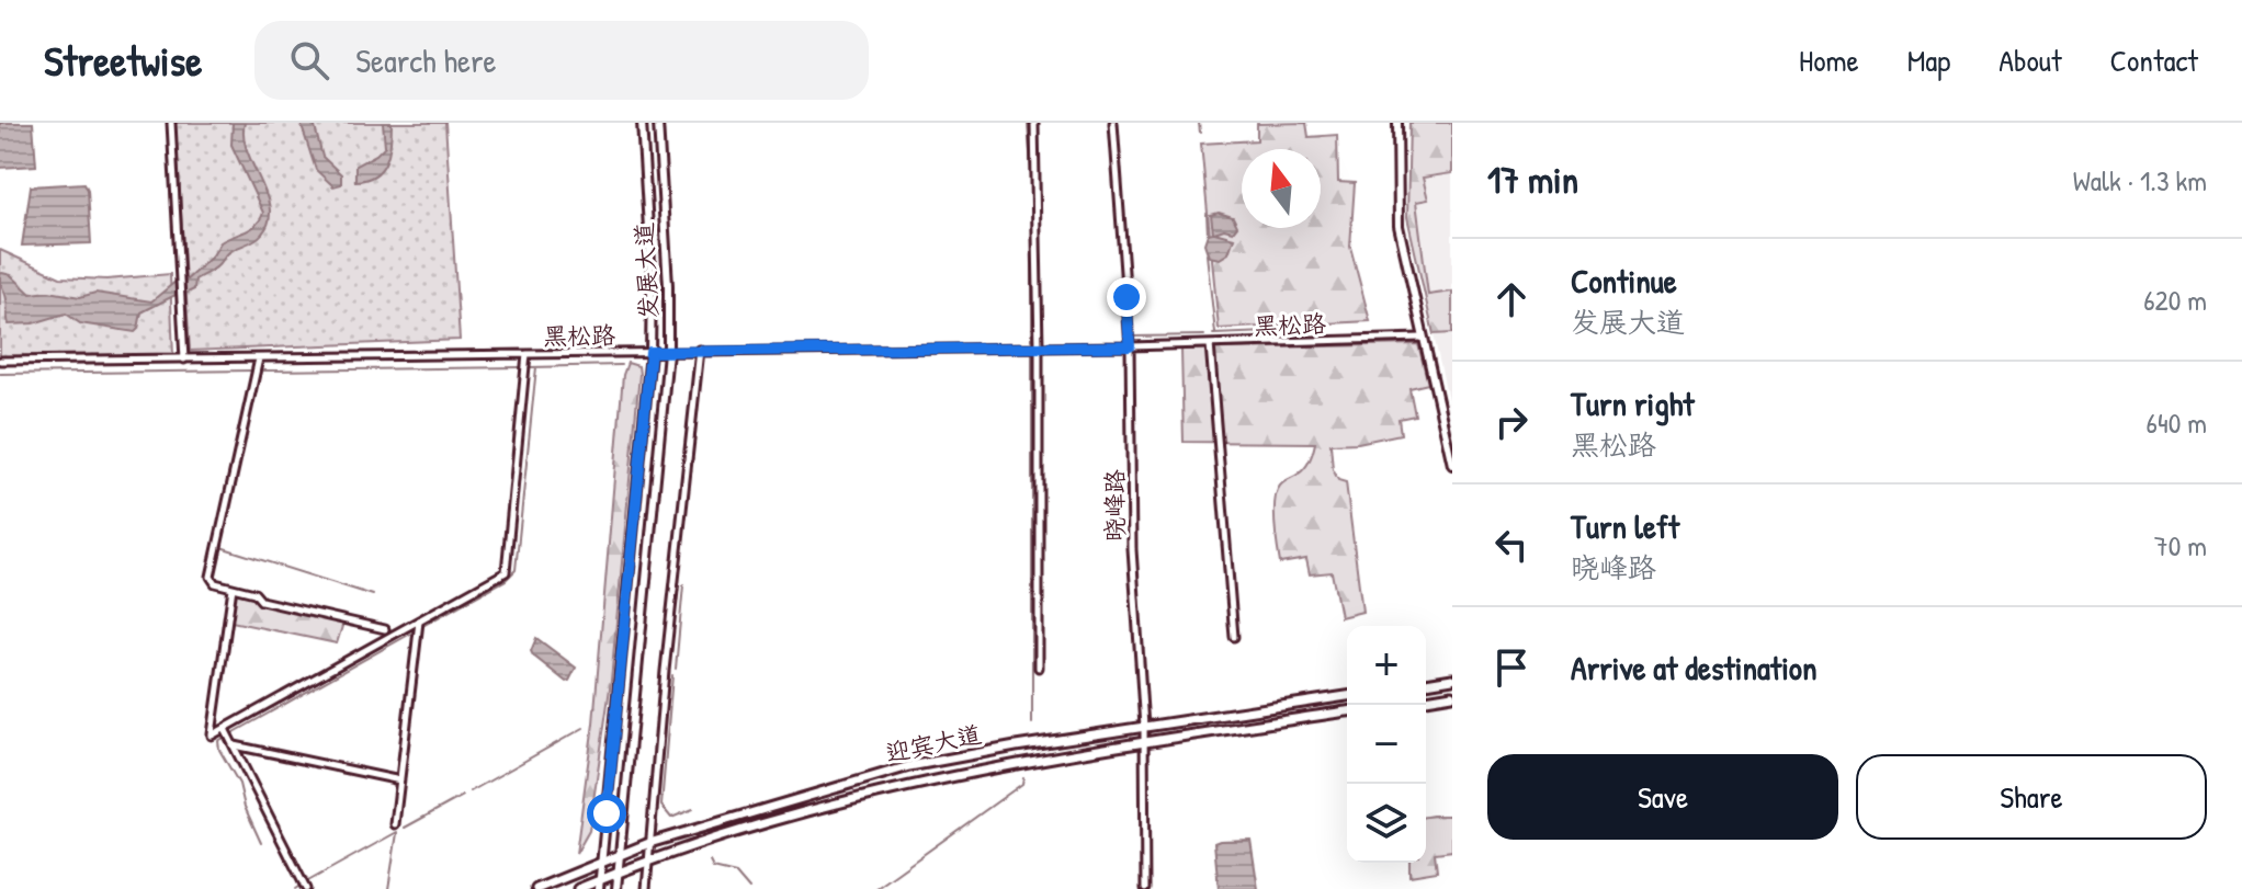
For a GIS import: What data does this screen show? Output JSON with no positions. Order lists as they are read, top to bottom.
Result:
{
  "streets": {
    "highway": ["迎宾大道"],
    "main road": ["发展大道"],
    "street": ["黑松路", "晓峰路"]
  },
  "crossings": [
    ["发展大道", "黑松路"],
    ["发展大道", "迎宾大道"],
    ["黑松路", "晓峰路"],
    ["晓峰路", "迎宾大道"]
  ],
  "north": "top",
  "page": {
    "header": "Streetwise",
    "search": "Search here",
    "nav": [
      "Home",
      "Map",
      "About",
      "Contact"
    ],
    "heading": ["17 min", "Walk · 1.3 km"],
    "list": [
      ["Continue", "发展大道", "620 m"],
      ["Turn right", "黑松路", "640 m"],
      ["Turn left", "晓峰路", "70 m"],
      "Arrive at destination"
    ],
    "map_buttons": ["+", "−"],
    "buttons": ["Save", "Share"]
  }
}
